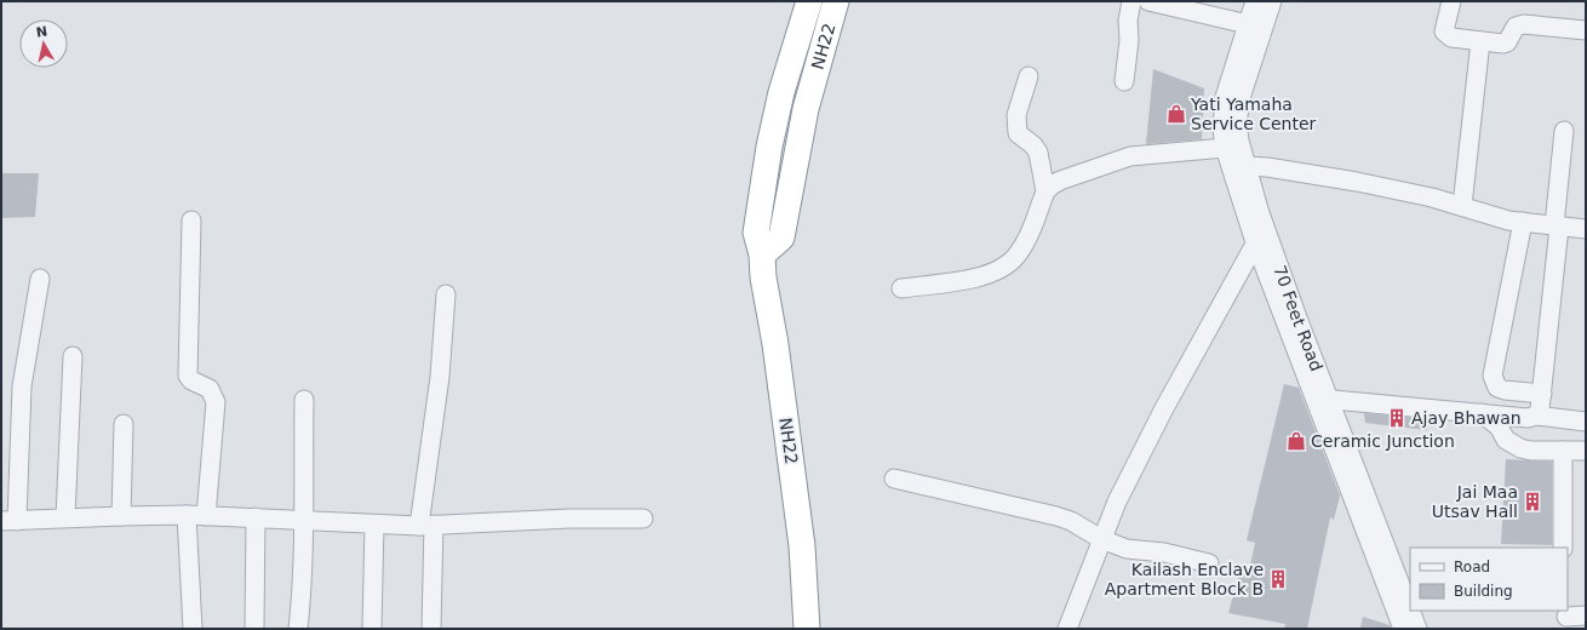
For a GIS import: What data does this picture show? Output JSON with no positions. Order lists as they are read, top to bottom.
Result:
{
  "streets": {
    "highway": ["NH22"],
    "street": ["70 Feet Road"]
  },
  "places": {
    "shop": ["Yati Yamaha Service Center", "Ceramic Junction"],
    "building": ["Ajay Bhawan", "Jai Maa Utsav Hall", "Kailash Enclave Apartment Block B"]
  },
  "legend": ["Road", "Building"],
  "north": "top"
}
